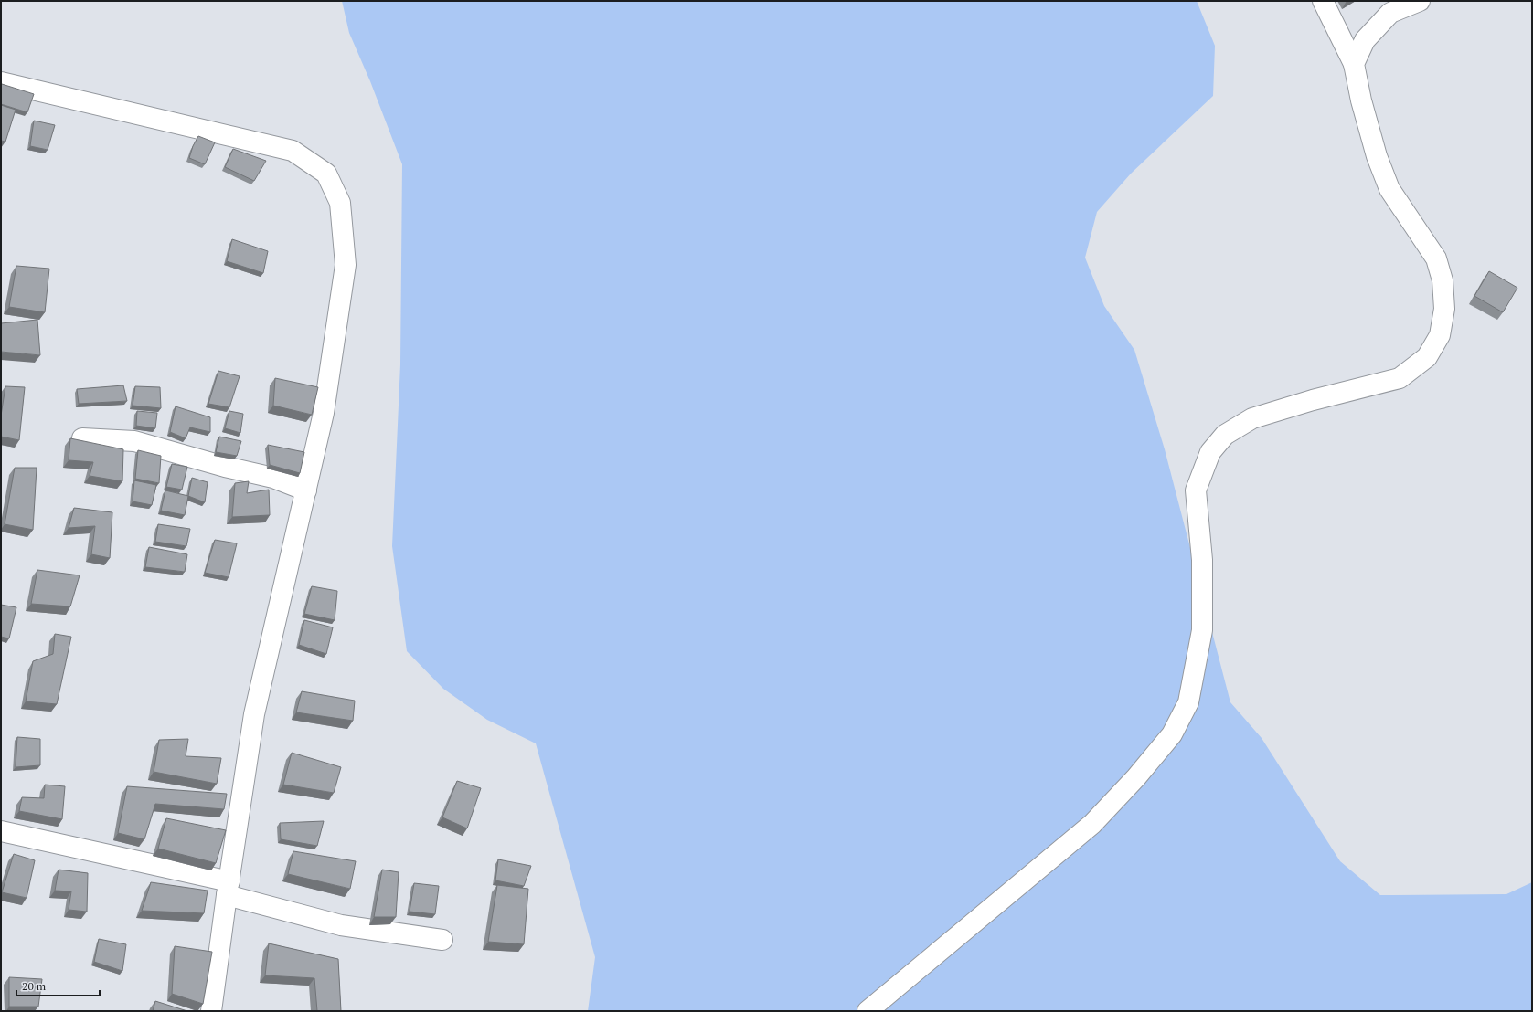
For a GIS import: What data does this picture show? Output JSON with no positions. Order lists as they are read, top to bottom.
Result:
{
  "scale_bar": "20 m"
}
